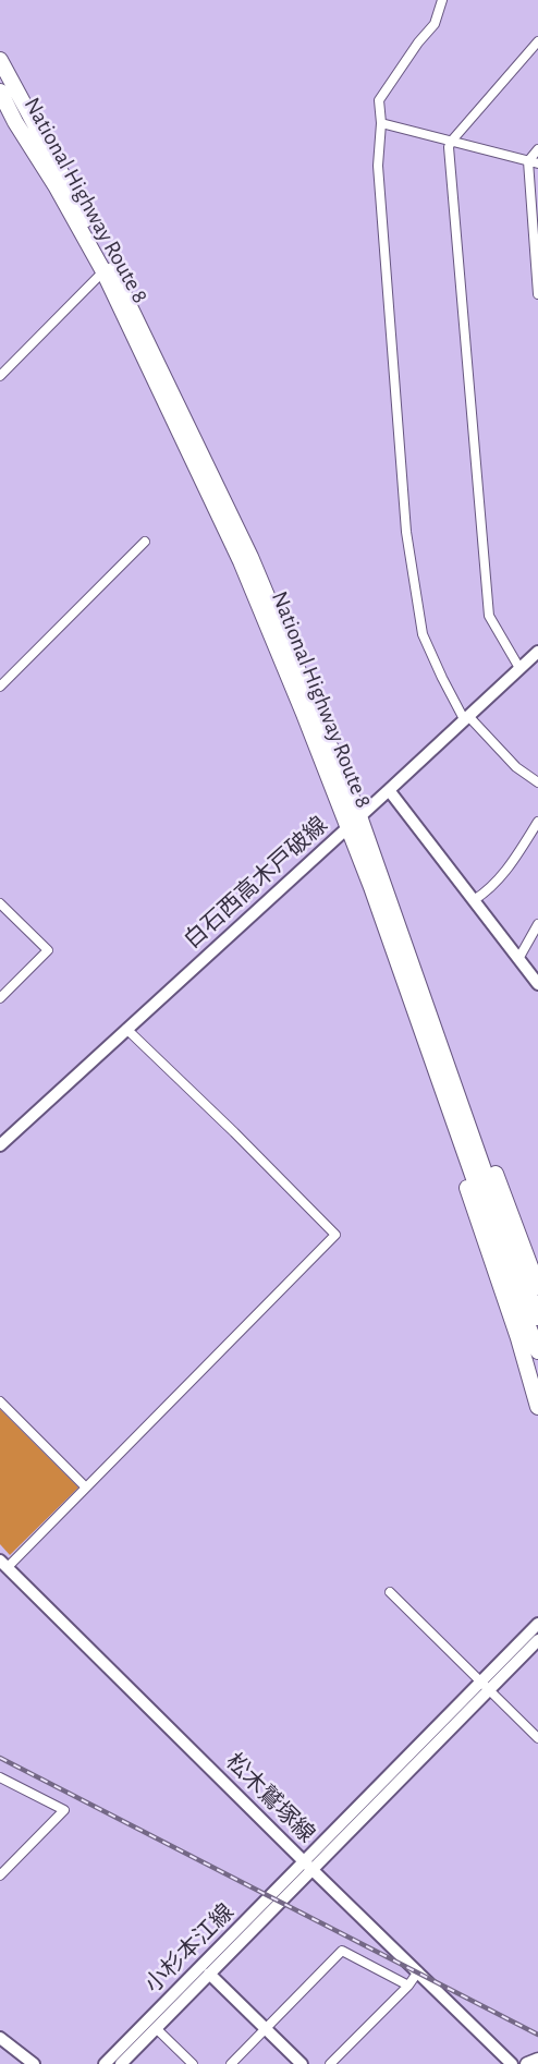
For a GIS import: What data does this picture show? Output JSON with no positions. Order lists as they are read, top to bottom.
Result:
{
  "streets": {
    "highway": ["National Highway Route 8"],
    "main road": ["白石西高木戸破線", "松木鷲塚線", "小杉本江線"]
  },
  "crossings": [
    ["National Highway Route 8", "白石西高木戸破線"],
    ["松木鷲塚線", "小杉本江線"]
  ]
}
